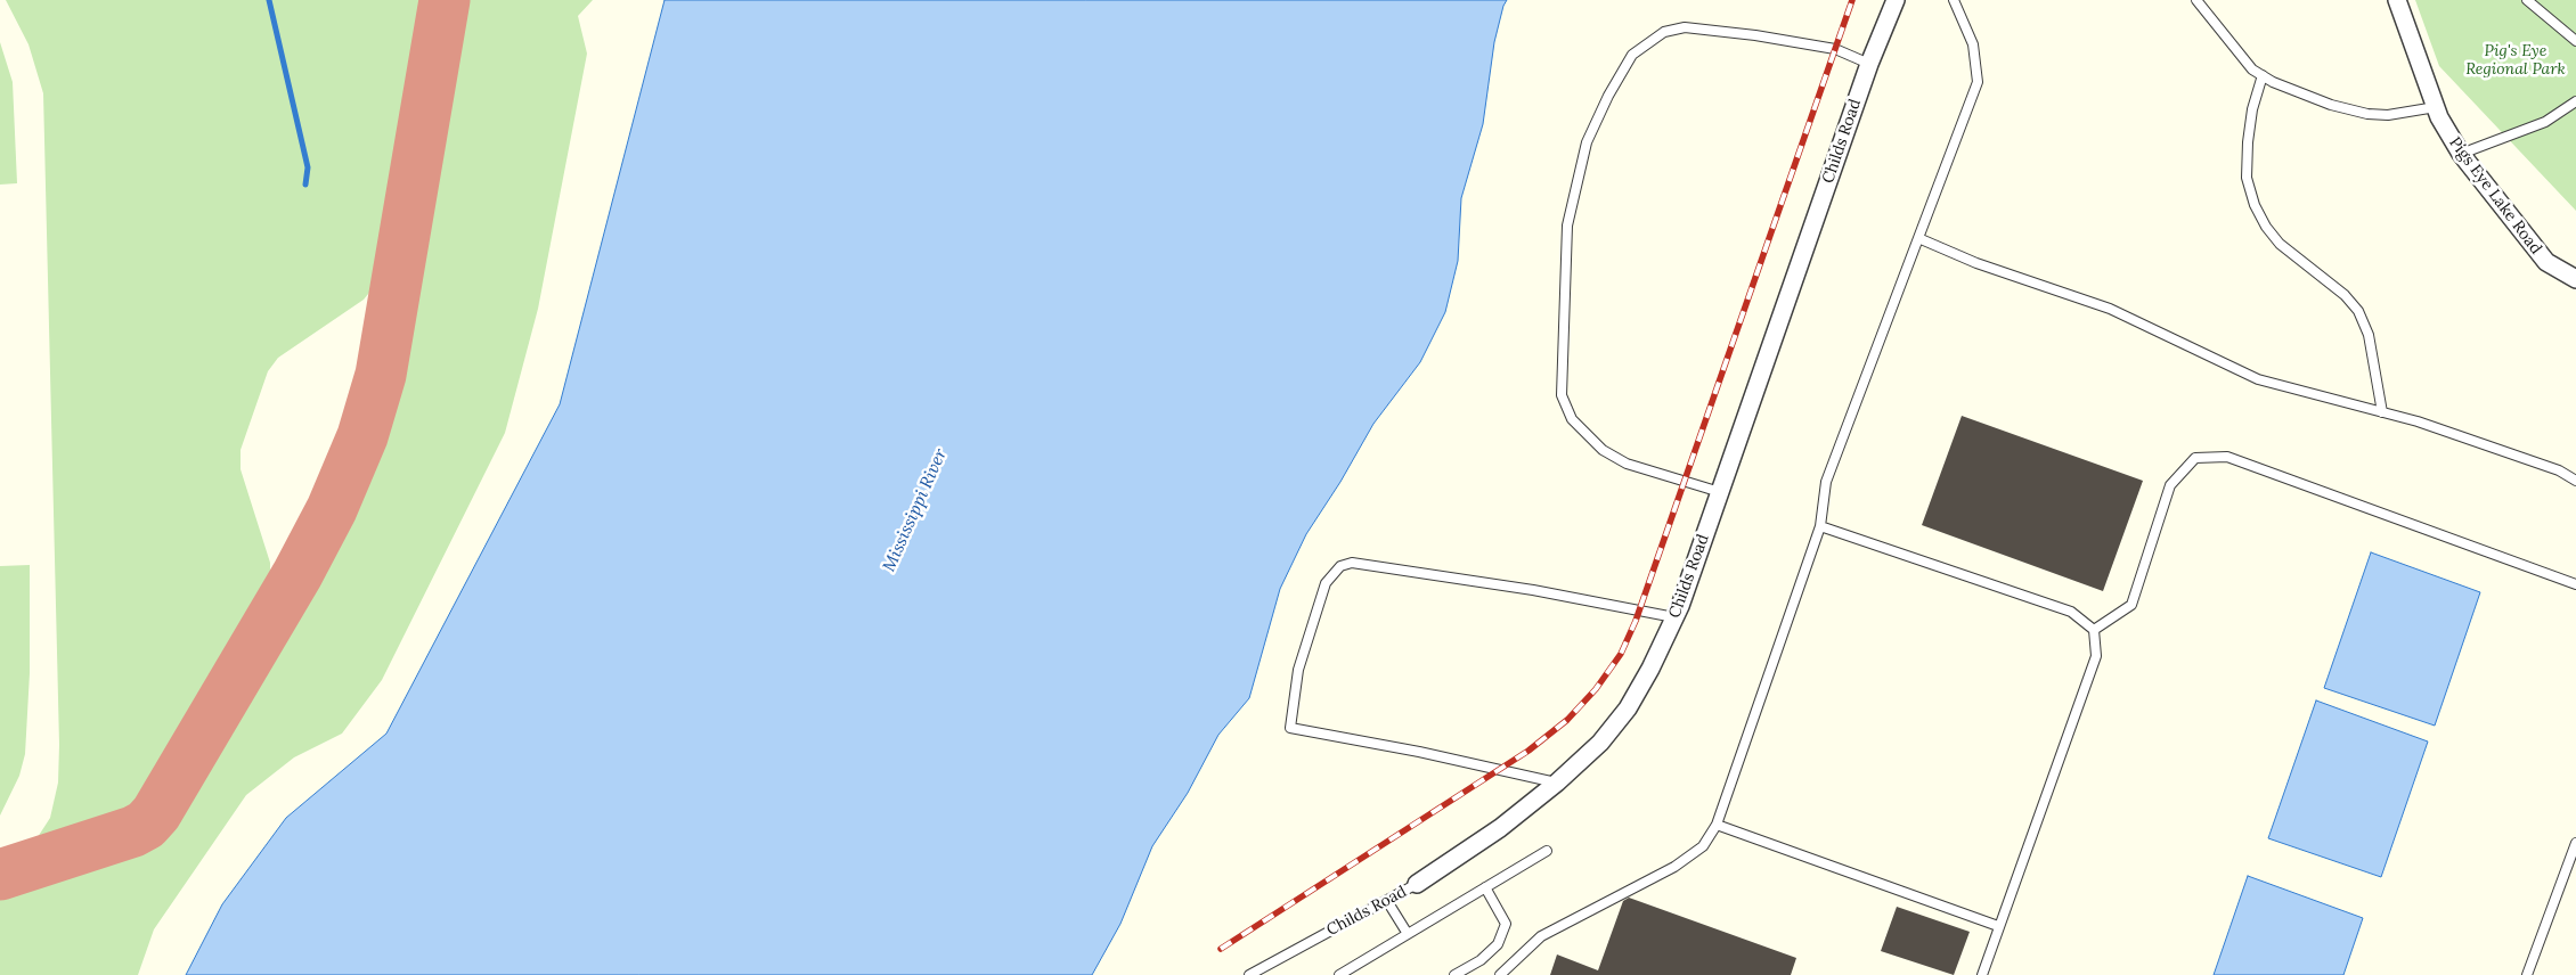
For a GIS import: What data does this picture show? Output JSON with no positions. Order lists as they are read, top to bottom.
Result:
{
  "streets": {
    "street": ["Childs Road", "Pigs Eye Lake Road"]
  },
  "water": ["Mississippi River"],
  "parks": ["Pig's Eye Regional Park"]
}
